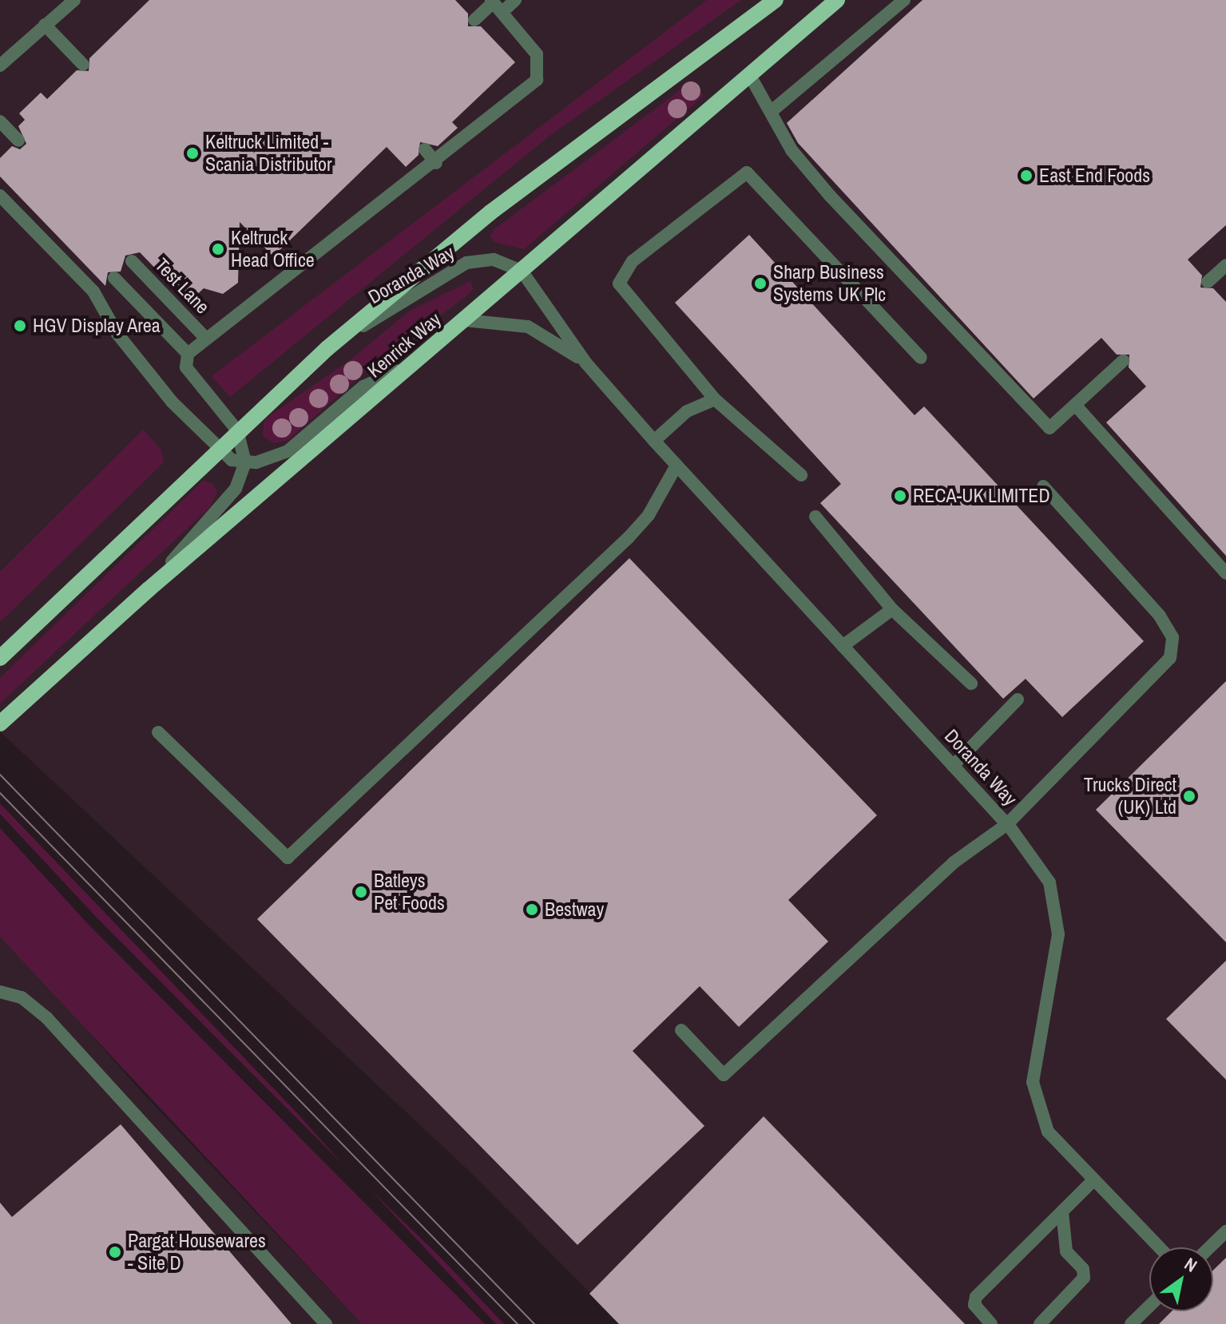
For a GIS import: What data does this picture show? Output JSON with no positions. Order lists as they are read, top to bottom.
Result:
{
  "streets": {
    "main road": ["Kenrick Way"],
    "street": ["Doranda Way", "Test Lane"]
  },
  "crossings": [
    ["Doranda Way", "Kenrick Way"]
  ],
  "places": [
    "Keltruck Limited - Scania Distributor",
    "East End Foods",
    "Keltruck Head Office",
    "Sharp Business Systems UK Plc",
    "HGV Display Area",
    "RECA-UK LIMITED",
    "Trucks Direct (UK) Ltd",
    "Batleys Pet Foods",
    "Bestway",
    "Pargat Housewares - Site D"
  ],
  "north": "top right"
}
